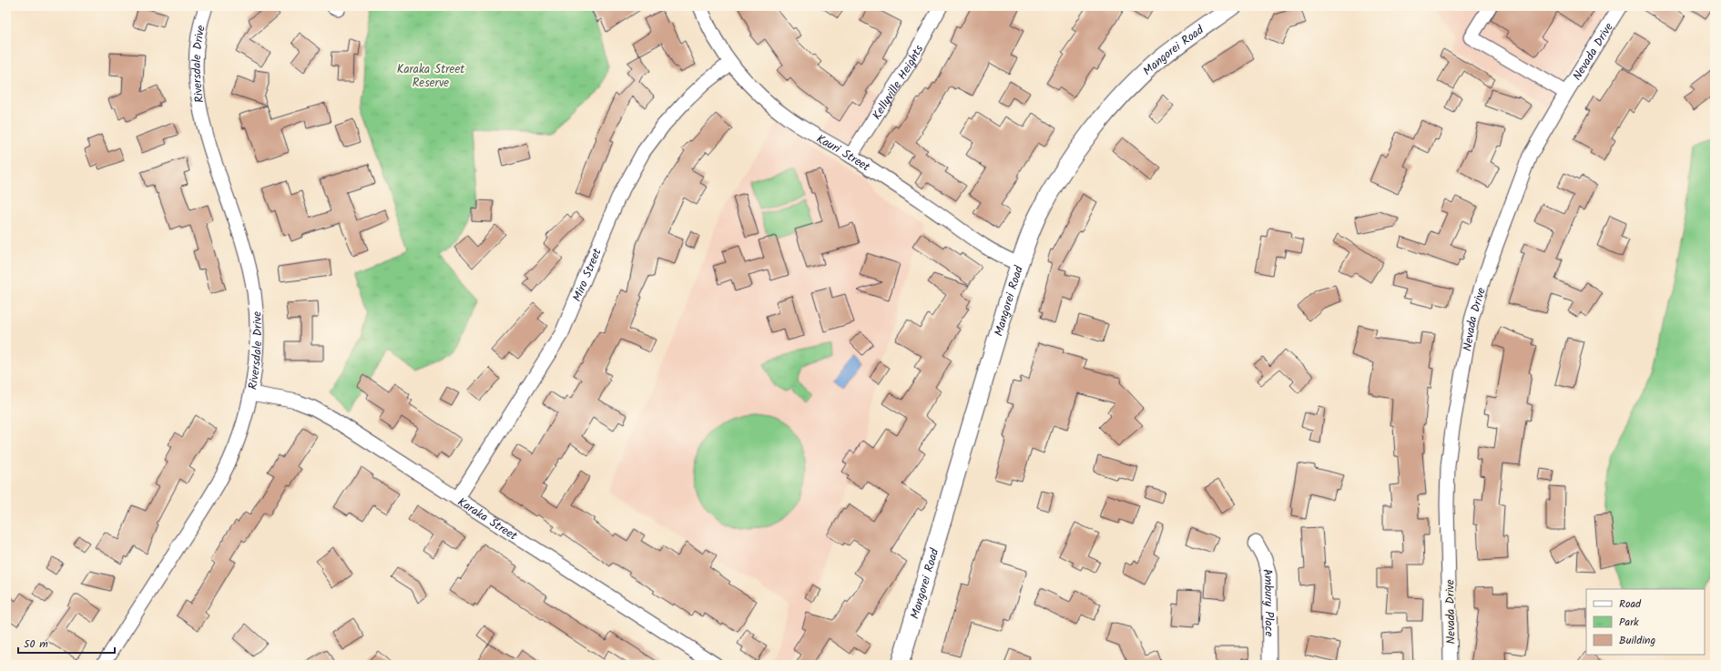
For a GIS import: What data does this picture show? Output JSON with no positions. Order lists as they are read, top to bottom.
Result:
{
  "streets": {
    "main road": ["Mangorei Road"],
    "street": [
      "Nevada Drive",
      "Riversdale Drive",
      "Kellyville Heights",
      "Kauri Street",
      "Miro Street",
      "Karaka Street",
      "Ambury Place"
    ]
  },
  "crossings": [
    ["Mangorei Road", "Kauri Street"],
    ["Riversdale Drive", "Karaka Street"],
    ["Kellyville Heights", "Kauri Street"],
    ["Kauri Street", "Miro Street"],
    ["Miro Street", "Karaka Street"]
  ],
  "parks": ["Karaka Street Reserve"],
  "legend": ["Road", "Park", "Building"],
  "scale_bar": "50 m"
}
